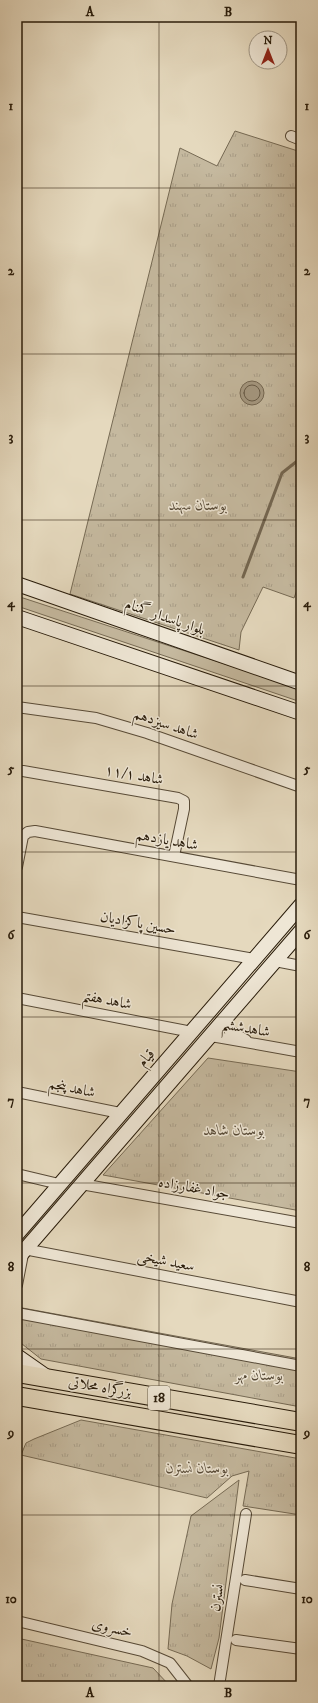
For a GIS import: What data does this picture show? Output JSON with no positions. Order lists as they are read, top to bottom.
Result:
{
  "streets": {
    "highway": ["بزرگراه محلاتی", "18"],
    "street": [
      "بلوار پاسدار گمنام",
      "شاهد سیزدهم",
      "شاهد ۱۱/۱",
      "شاهد یازدهم",
      "حسین پاکزادیان",
      "شاهد هفتم",
      "شاهدششم",
      "قیام",
      "شاهد پنجم",
      "جواد غفارزاده",
      "سعید شیخی",
      "نسترن",
      "خسروی"
    ]
  },
  "crossings": [
    ["شاهد ۱۱/۱", "شاهد یازدهم"],
    ["حسین پاکزادیان", "قیام"],
    ["شاهد هفتم", "قیام"],
    ["قیام", "شاهد پنجم"]
  ],
  "parks": [
    "بوستان سهند",
    "بوستان شاهد",
    "بوستان مهر",
    "بوستان نسترن"
  ],
  "north": "top",
  "grid": {
    "columns": ["A", "B"],
    "rows": [
      "1",
      "2",
      "3",
      "4",
      "5",
      "6",
      "7",
      "8",
      "9",
      "10"
    ]
  }
}
